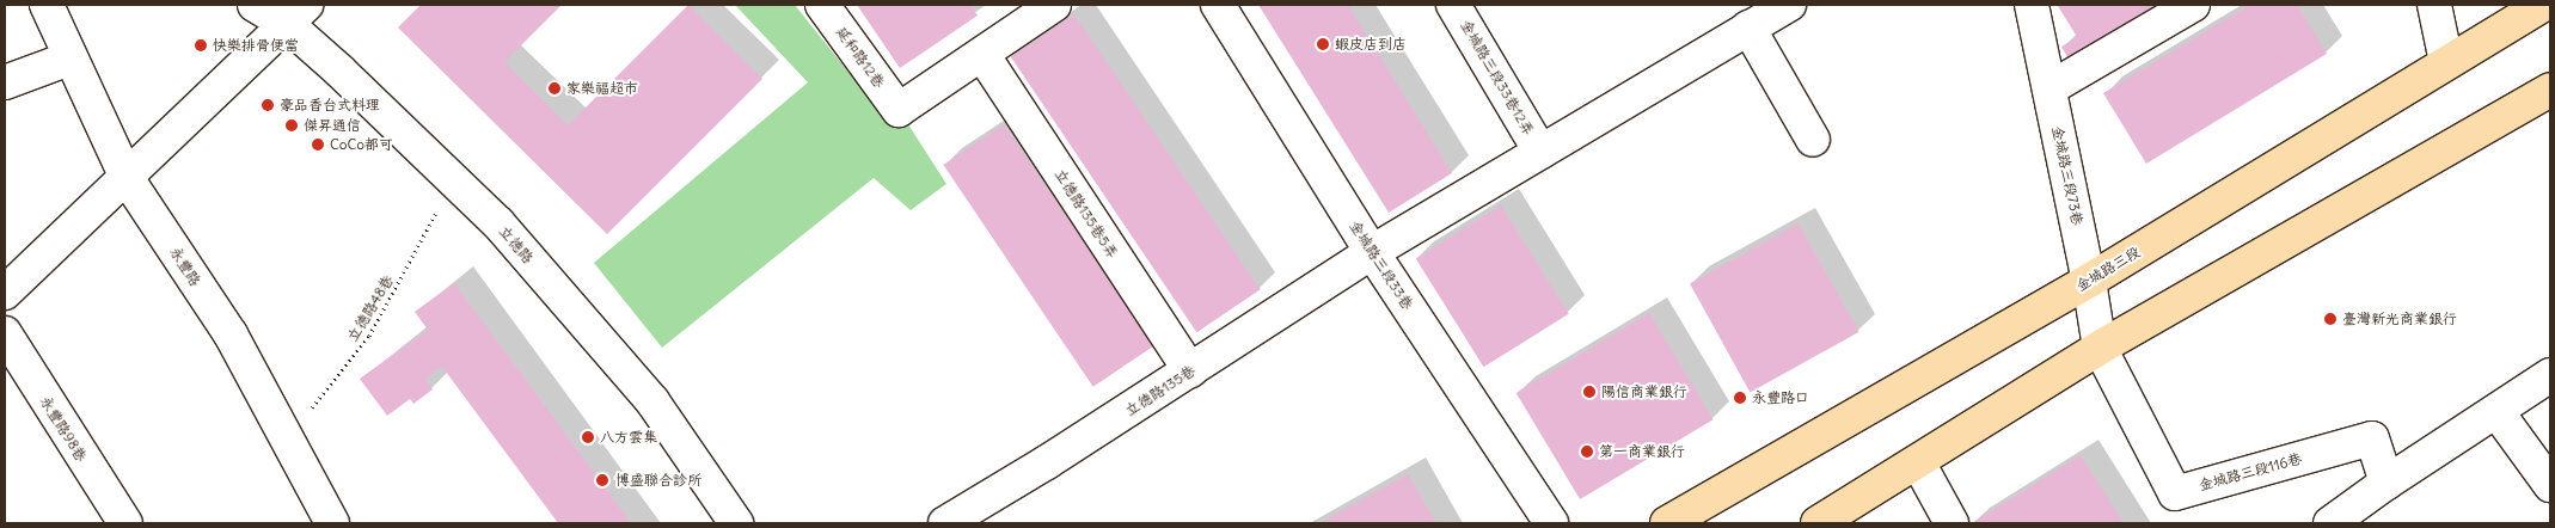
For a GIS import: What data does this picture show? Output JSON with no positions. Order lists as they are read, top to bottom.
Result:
{
  "streets": {
    "main road": ["金城路三段"],
    "street": [
      "延和路12巷",
      "金城路三段33巷12弄",
      "金城路三段73巷",
      "立德路135巷5弄",
      "立德路",
      "金城路三段33巷",
      "永豐路",
      "立德路135巷",
      "永豐路98巷",
      "金城路三段116巷"
    ],
    "path": ["立德路48巷"]
  },
  "crossings": [
    ["延和路12巷", "立德路135巷5弄"],
    ["金城路三段33巷12弄", "立德路135巷"],
    ["金城路三段73巷", "金城路三段"],
    ["金城路三段73巷", "金城路三段116巷"],
    ["立德路135巷5弄", "立德路135巷"],
    ["立德路", "立德路48巷"],
    ["金城路三段33巷", "立德路135巷"],
    ["永豐路", "立德路48巷"]
  ],
  "places": [
    "蝦皮店到店",
    "快樂排骨便當",
    "家樂福超市",
    "豪品香台式料理",
    "傑昇通信",
    "CoCo都可",
    "臺灣新光商業銀行",
    "陽信商業銀行",
    "永豐路口",
    "八方雲集",
    "第一商業銀行",
    "博盛聯合診所"
  ]
}
